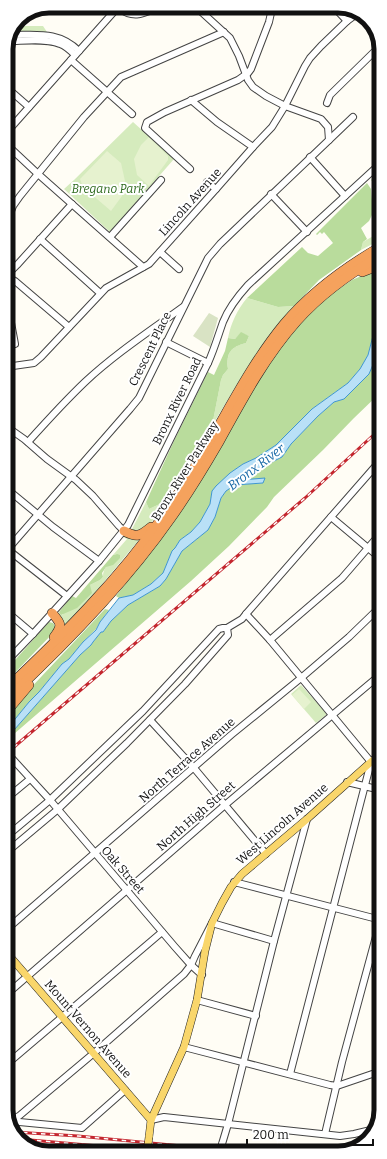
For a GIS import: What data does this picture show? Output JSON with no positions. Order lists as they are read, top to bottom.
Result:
{
  "streets": {
    "highway": ["Bronx River Parkway"],
    "main road": ["West Lincoln Avenue", "Mount Vernon Avenue"],
    "street": [
      "Lincoln Avenue",
      "Crescent Place",
      "Bronx River Road",
      "North Terrace Avenue",
      "North High Street",
      "Oak Street"
    ]
  },
  "crossings": [
    ["North Terrace Avenue", "Oak Street"],
    ["North High Street", "Oak Street"],
    ["North High Street", "Mount Vernon Avenue"],
    ["West Lincoln Avenue", "Oak Street"],
    ["West Lincoln Avenue", "Mount Vernon Avenue"]
  ],
  "water": ["Bronx River"],
  "parks": ["Bregano Park"],
  "scale_bar": "200 m"
}
